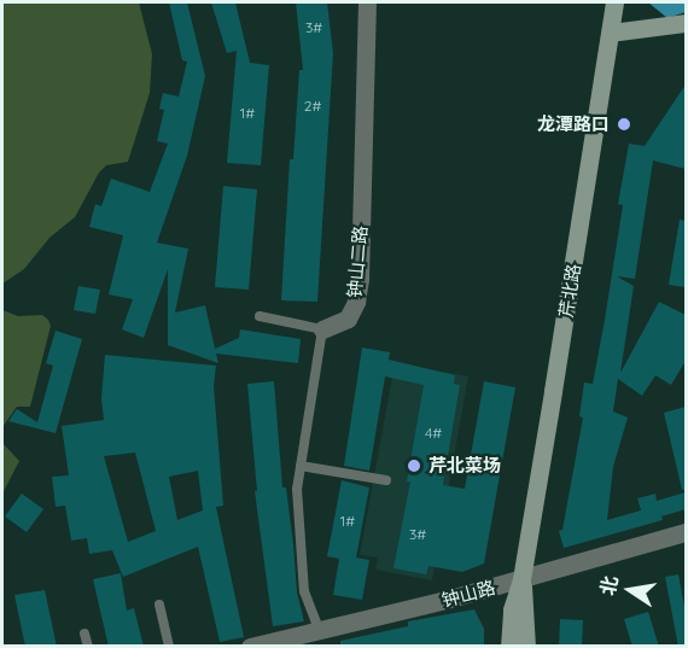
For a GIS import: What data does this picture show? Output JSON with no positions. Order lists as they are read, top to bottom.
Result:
{
  "streets": {
    "main road": ["芹北路"],
    "street": ["钟山二路", "钟山路"]
  },
  "crossings": [
    ["芹北路", "钟山路"]
  ],
  "places": ["龙潭路口", "芹北菜场"],
  "house_numbers": [
    "3#",
    "2#",
    "1#",
    "4#",
    "1#",
    "3#"
  ],
  "north": "left"
}
